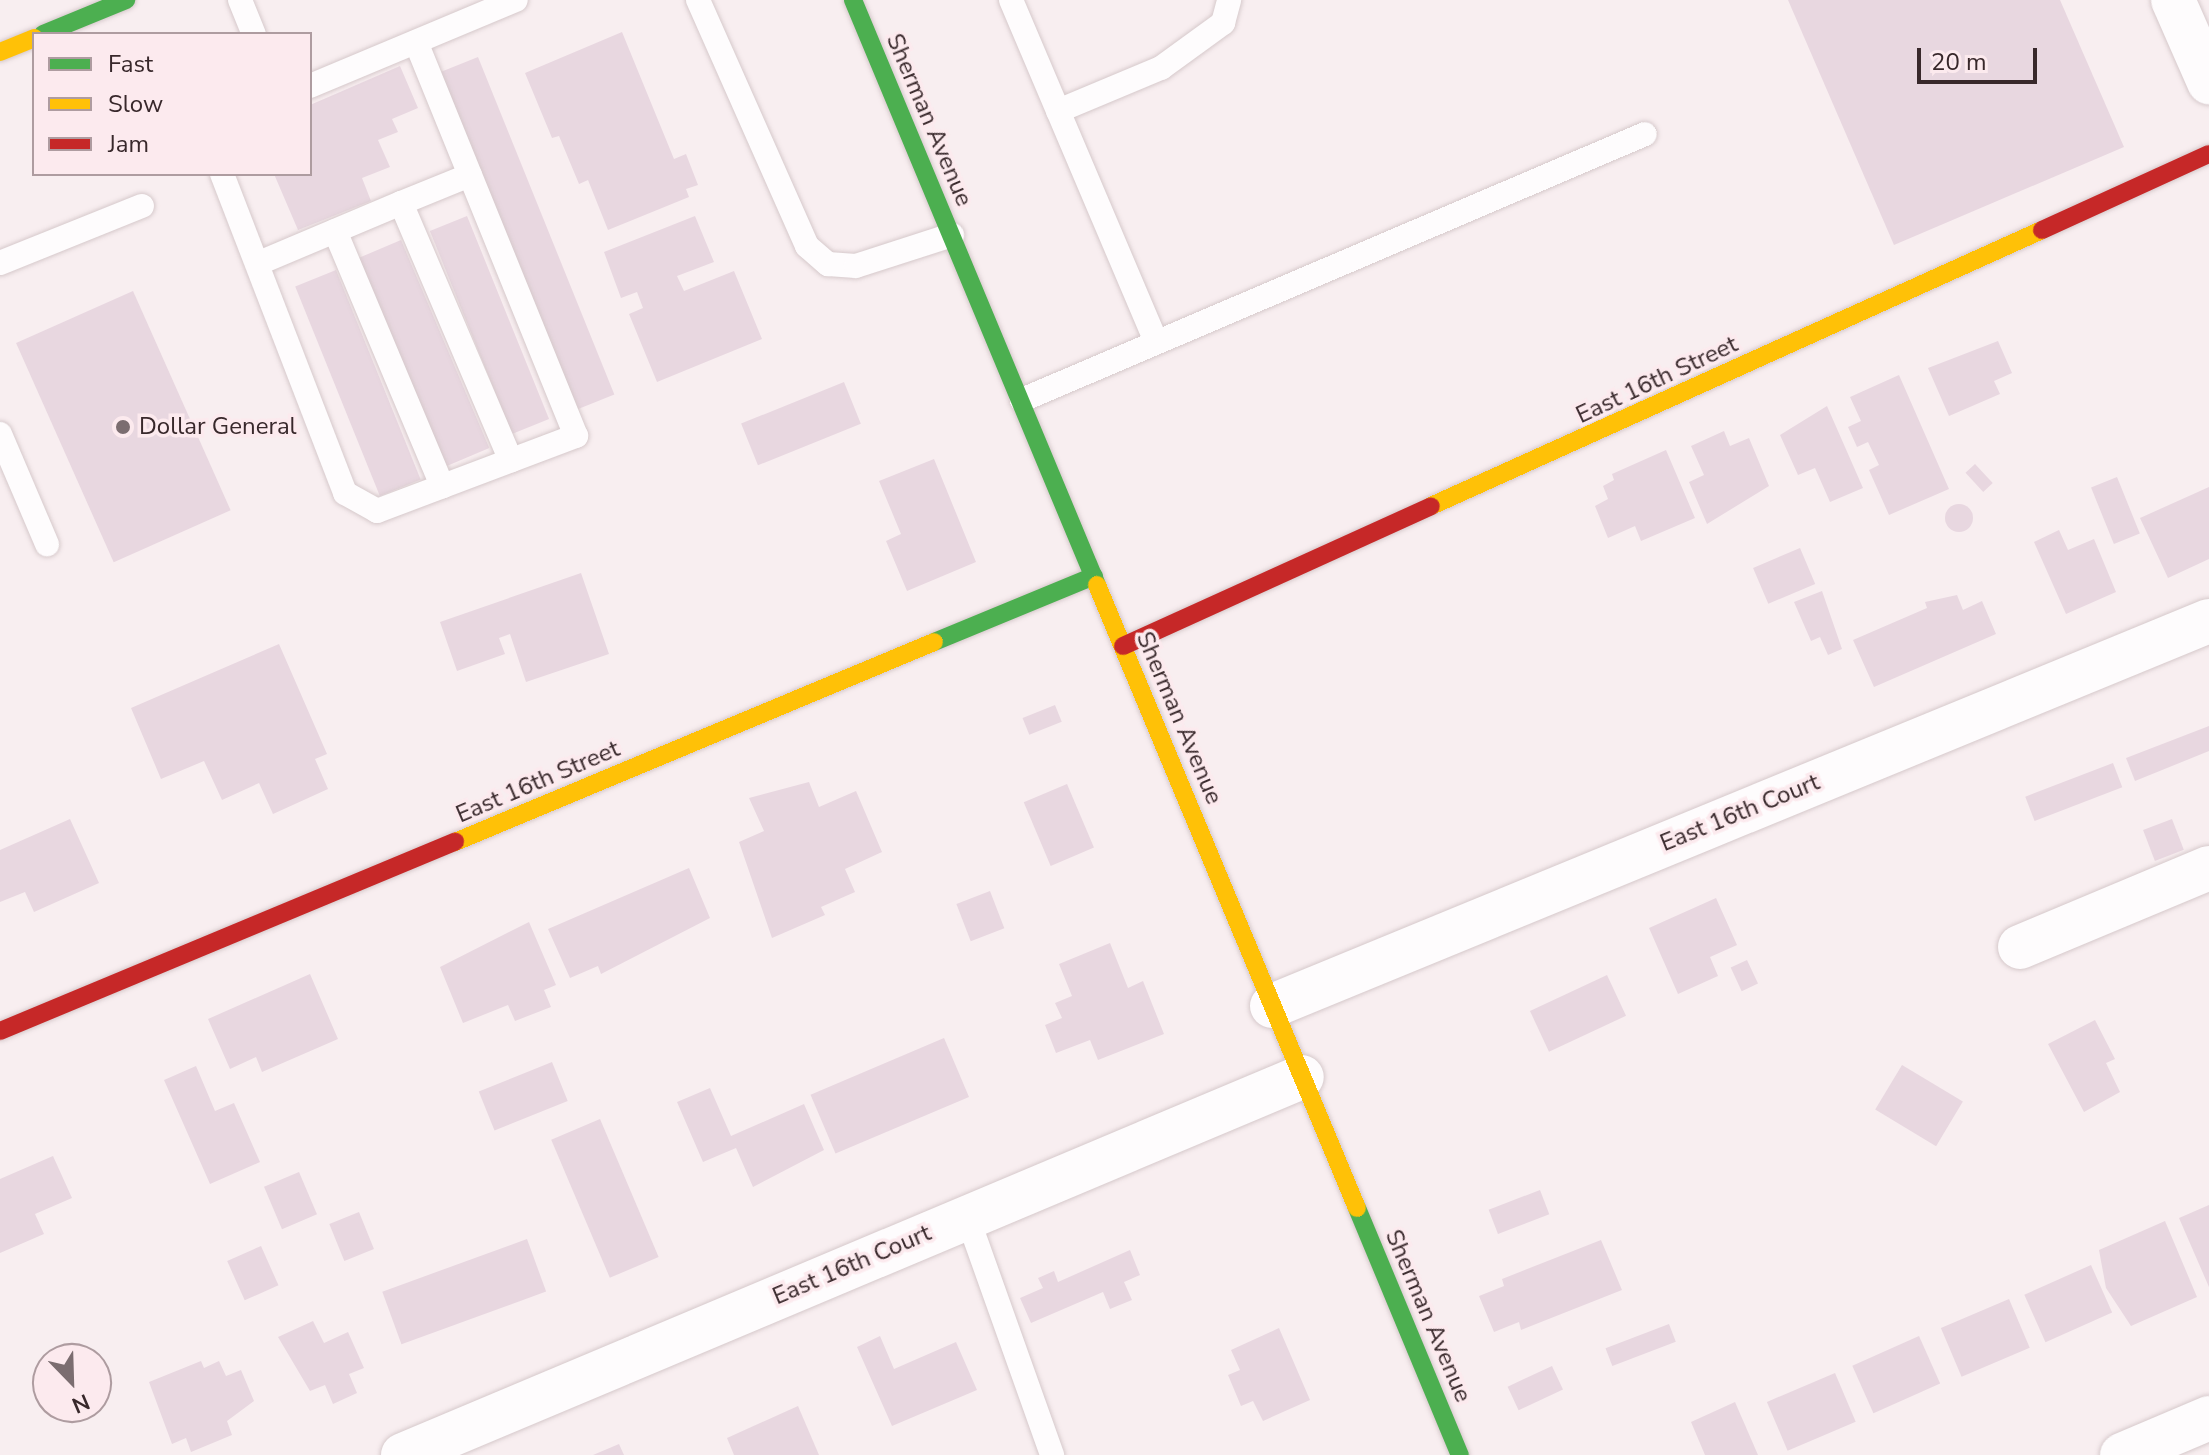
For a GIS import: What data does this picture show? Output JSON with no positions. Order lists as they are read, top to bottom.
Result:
{
  "streets": {
    "street": ["Sherman Avenue", "East 16th Street", "East 16th Court"]
  },
  "crossings": [
    ["Sherman Avenue", "East 16th Street"],
    ["Sherman Avenue", "East 16th Court"]
  ],
  "places": ["Dollar General"],
  "legend": ["Fast", "Slow", "Jam"],
  "scale_bar": "20 m",
  "north": "bottom right"
}
